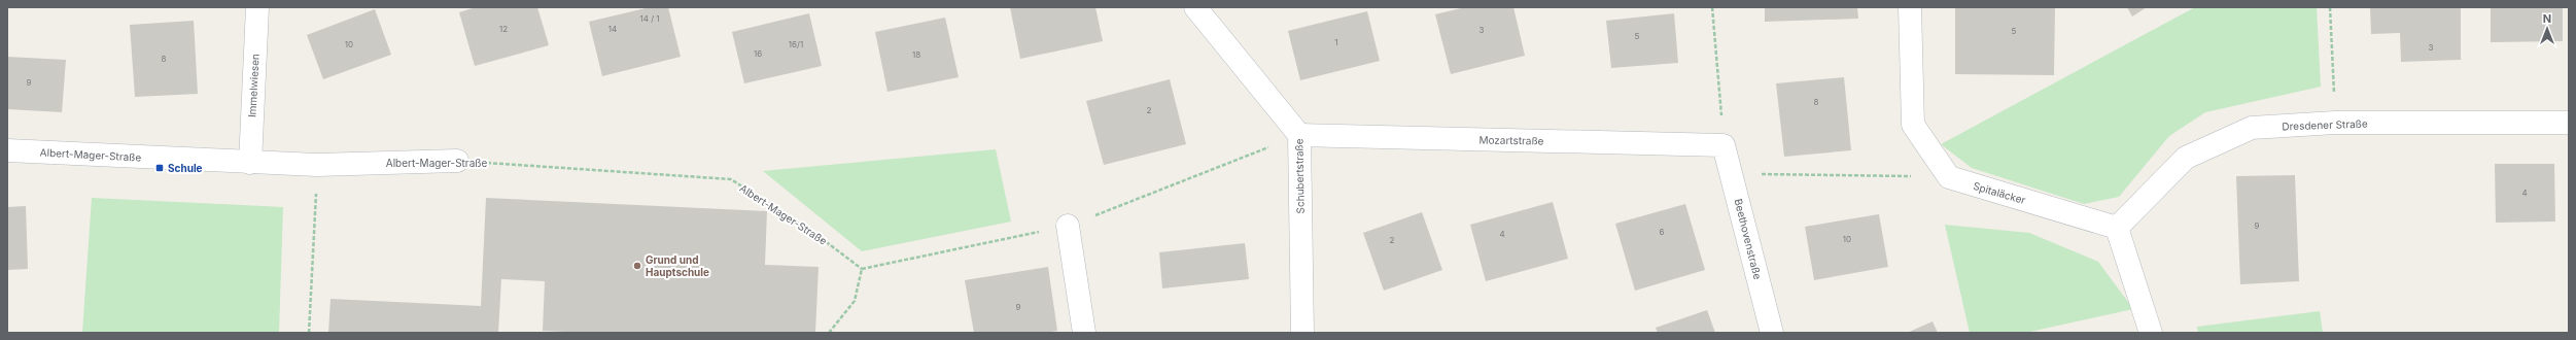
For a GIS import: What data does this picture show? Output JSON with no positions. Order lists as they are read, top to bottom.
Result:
{
  "streets": {
    "street": [
      "Immelwiesen",
      "Dresdener Straße",
      "Mozartstraße",
      "Albert-Mager-Straße",
      "Schubertstraße",
      "Spitaläcker",
      "Beethovenstraße"
    ]
  },
  "crossings": [
    ["Immelwiesen", "Albert-Mager-Straße"],
    ["Dresdener Straße", "Spitaläcker"],
    ["Mozartstraße", "Schubertstraße"],
    ["Mozartstraße", "Beethovenstraße"]
  ],
  "places": {
    "transit": ["Schule"],
    "other": ["Grund und Hauptschule"]
  },
  "house_numbers": [
    "14 / 1",
    "12",
    "14",
    "3",
    "5",
    "5",
    "1",
    "10",
    "16/1",
    "3",
    "16",
    "18",
    "8",
    "9",
    "8",
    "2",
    "4",
    "9",
    "6",
    "4",
    "10",
    "2",
    "9"
  ],
  "north": "top"
}
